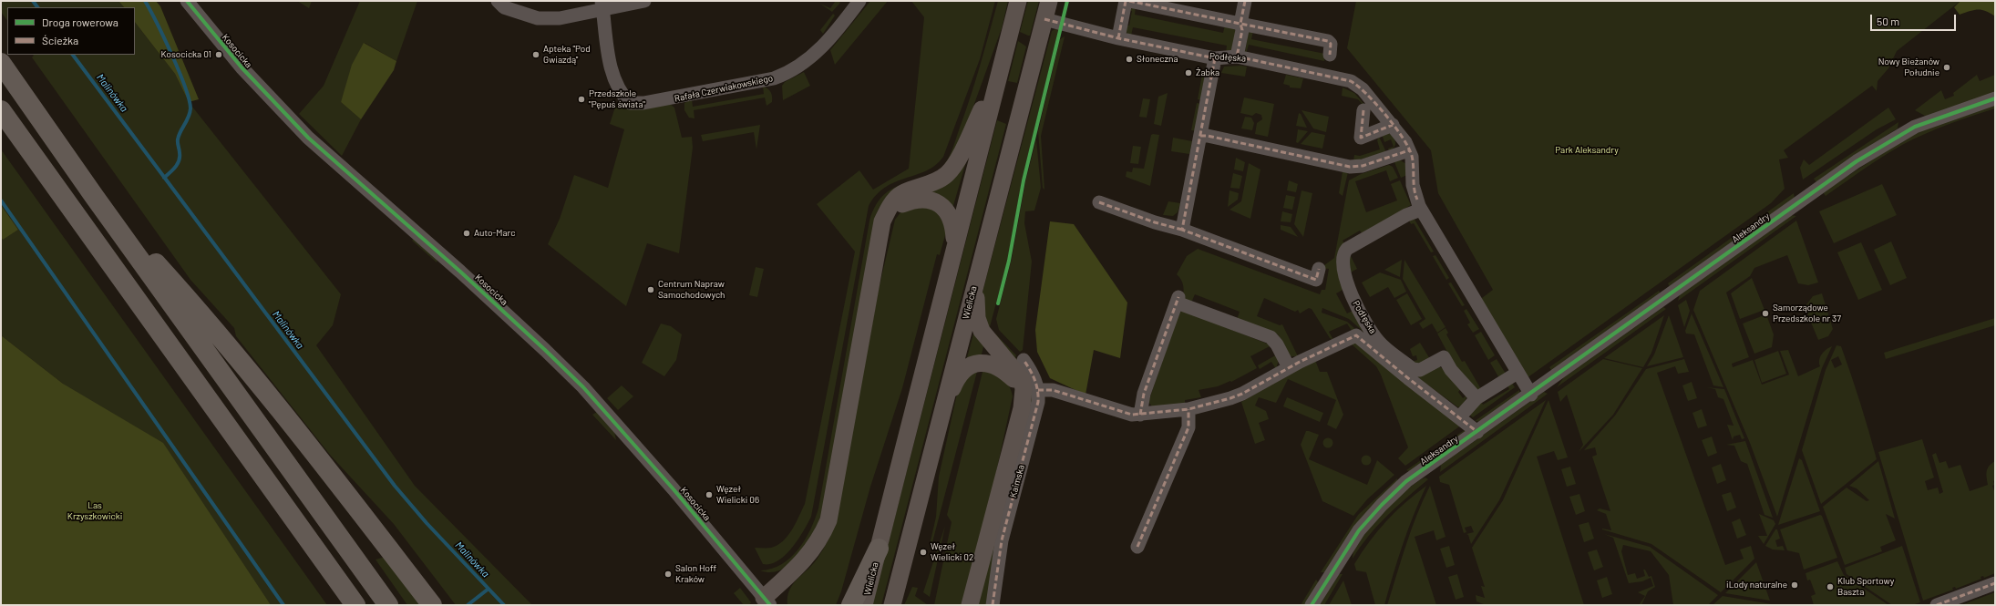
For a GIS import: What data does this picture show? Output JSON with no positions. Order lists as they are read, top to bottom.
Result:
{
  "streets": {
    "main road": ["Wielicka"],
    "street": [
      "Kosocicka",
      "Podłęska",
      "Rafała Czerwiakowskiego",
      "Aleksandry",
      "Kaimska"
    ]
  },
  "crossings": [
    ["Podłęska", "Aleksandry"],
    ["Podłęska", "Wielicka"]
  ],
  "water": ["Malinówka"],
  "parks": ["Park Aleksandry", "Las Krzyszkowicki"],
  "places": [
    "Kosocicka 01",
    "Apteka \"Pod Gwiazdą\"",
    "Słoneczna",
    "Nowy Bieżanów Południe",
    "Żabka",
    "Przedszkole \"Pępuś świata\"",
    "Auto-Marc",
    "Centrum Napraw Samochodowych",
    "Samorządowe Przedszkole nr 37",
    "Węzeł Wielicki 06",
    "Węzeł Wielicki 02",
    "Salon Hoff Kraków",
    "iLody naturalne",
    "Klub Sportowy Baszta"
  ],
  "legend": ["Droga rowerowa", "Ścieżka"],
  "scale_bar": "50 m"
}
